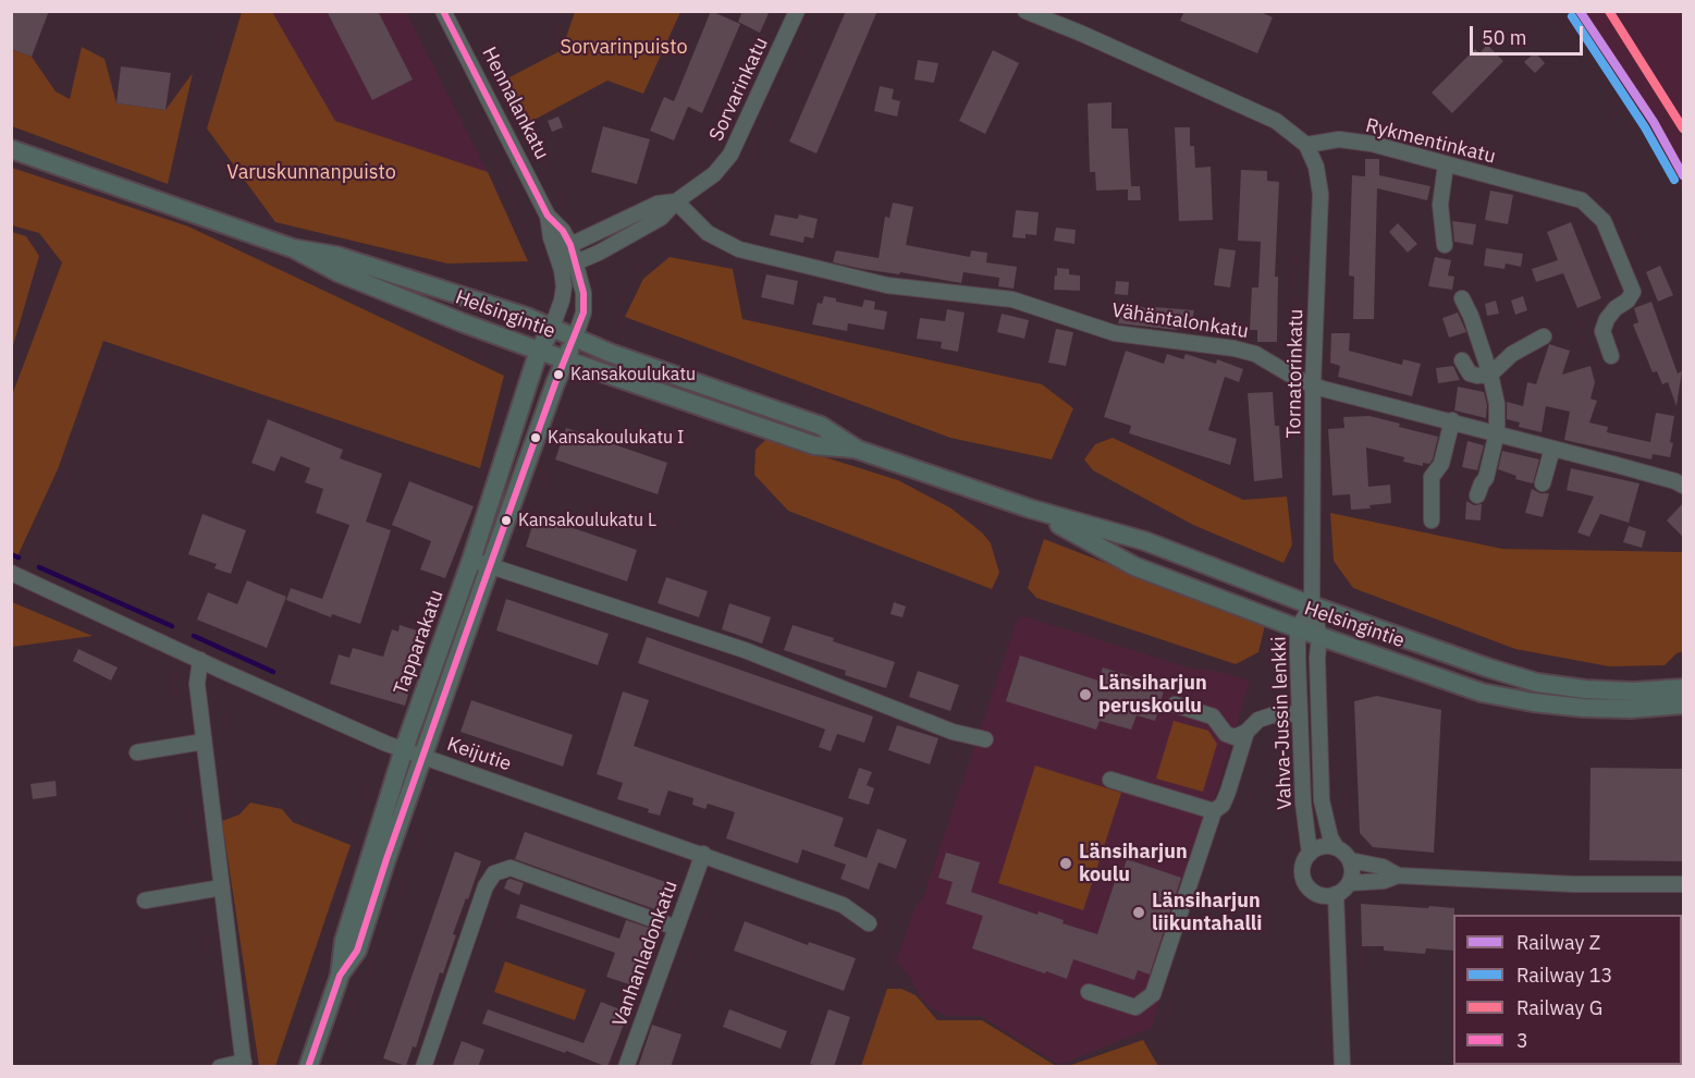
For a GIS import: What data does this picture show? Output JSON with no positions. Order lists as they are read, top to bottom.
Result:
{
  "streets": {
    "main road": ["Hennalankatu", "Helsingintie", "Tapparakatu"],
    "street": [
      "Sorvarinkatu",
      "Rykmentinkatu",
      "Vähäntalonkatu",
      "Tornatorinkatu",
      "Vahva-Jussin lenkki",
      "Keijutie",
      "Vanhanladonkatu"
    ]
  },
  "crossings": [
    ["Sorvarinkatu", "Hennalankatu"],
    ["Sorvarinkatu", "Vähäntalonkatu"],
    ["Hennalankatu", "Helsingintie"],
    ["Hennalankatu", "Tapparakatu"],
    ["Rykmentinkatu", "Tornatorinkatu"],
    ["Helsingintie", "Tornatorinkatu"],
    ["Helsingintie", "Tapparakatu"],
    ["Helsingintie", "Vahva-Jussin lenkki"],
    ["Vähäntalonkatu", "Tornatorinkatu"],
    ["Tornatorinkatu", "Vahva-Jussin lenkki"],
    ["Tapparakatu", "Keijutie"],
    ["Keijutie", "Vanhanladonkatu"]
  ],
  "parks": ["Sorvarinpuisto", "Varuskunnanpuisto"],
  "places": [
    "Kansakoulukatu",
    "Kansakoulukatu I",
    "Kansakoulukatu L",
    "Länsiharjun peruskoulu",
    "Länsiharjun koulu",
    "Länsiharjun liikuntahalli"
  ],
  "lines": [
    "rail line Z",
    "rail line G",
    "transit line 3",
    "rail line 13"
  ],
  "legend": [
    "Railway Z",
    "Railway 13",
    "Railway G",
    "3"
  ],
  "scale_bar": "50 m"
}
